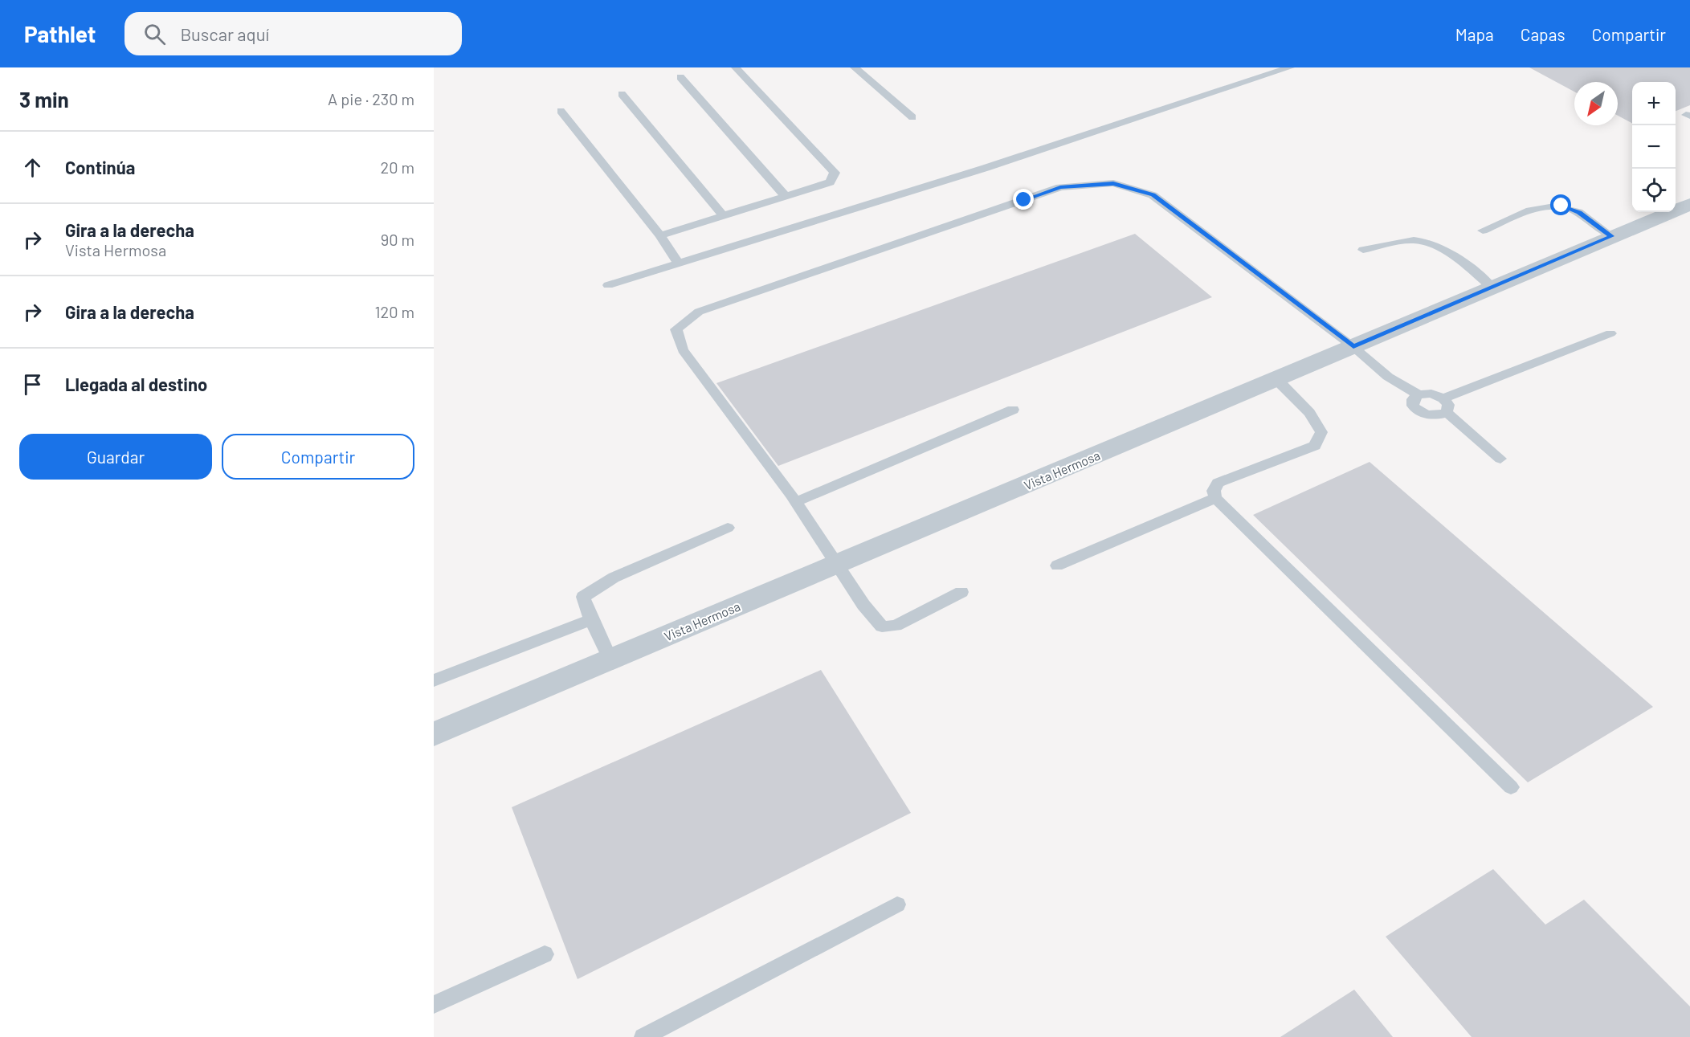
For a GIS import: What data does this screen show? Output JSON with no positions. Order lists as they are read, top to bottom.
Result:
{
  "streets": {
    "street": ["Vista Hermosa"]
  },
  "north": "bottom left",
  "page": {
    "header": "Pathlet",
    "search": "Buscar aquí",
    "nav": ["Mapa", "Capas", "Compartir"],
    "heading": ["3 min", "A pie · 230 m"],
    "map_buttons": ["+", "−"],
    "list": [
      ["Continúa", "20 m"],
      ["Gira a la derecha", "Vista Hermosa", "90 m"],
      ["Gira a la derecha", "120 m"],
      "Llegada al destino"
    ],
    "buttons": ["Guardar", "Compartir"]
  }
}
